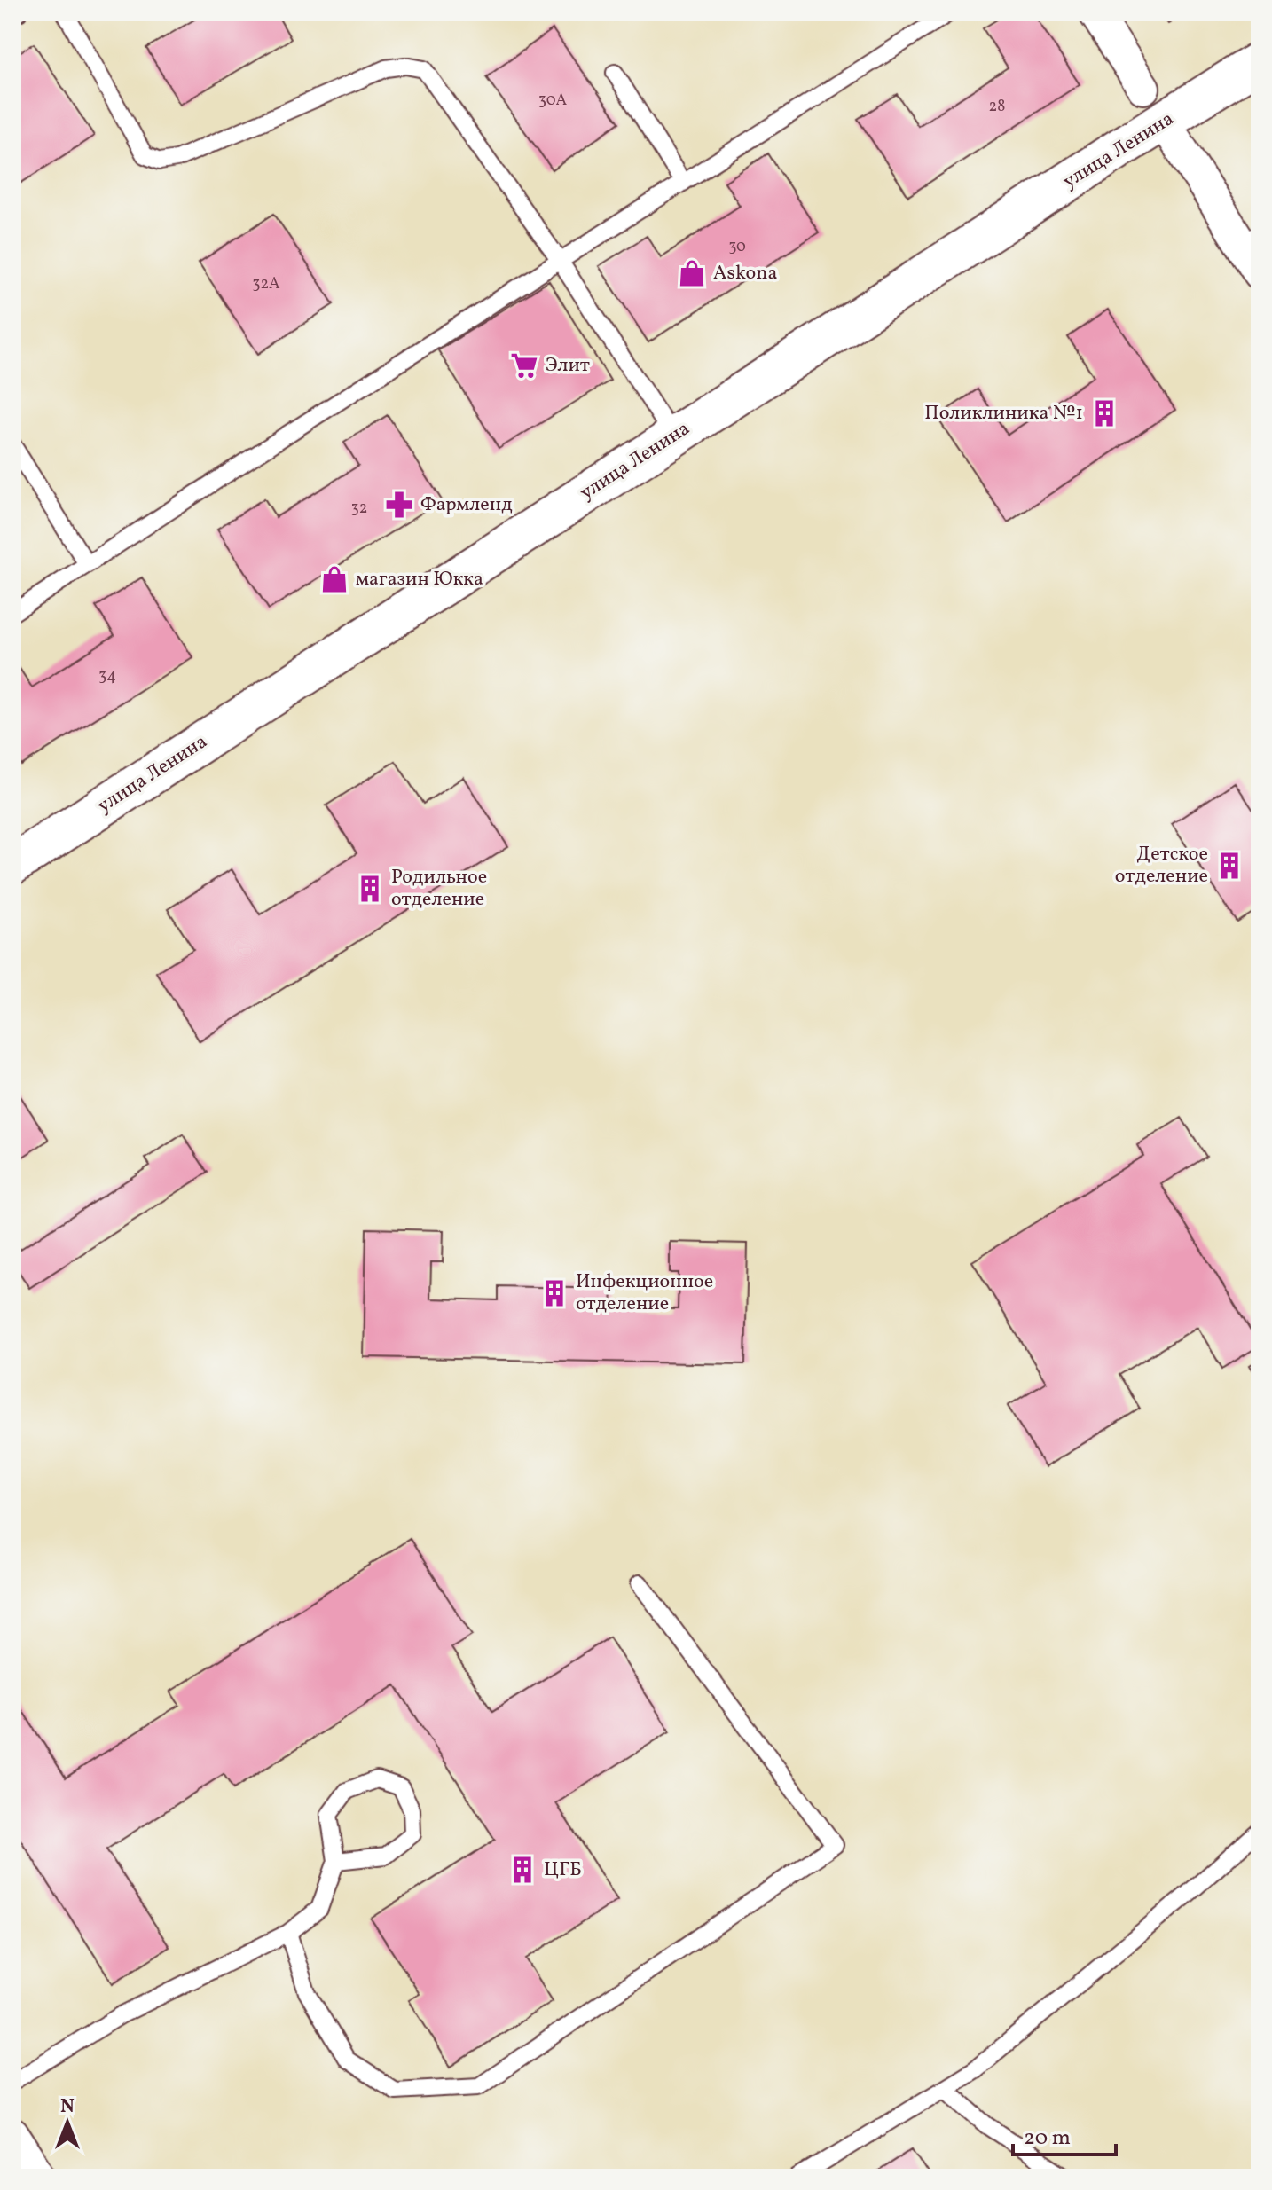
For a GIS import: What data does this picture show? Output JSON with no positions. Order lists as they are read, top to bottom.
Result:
{
  "streets": {
    "main road": ["улица Ленина"]
  },
  "places": {
    "shop": ["Askona", "магазин Юкка"],
    "supermarket": ["Элит"],
    "building": [
      "Поликлиника №1",
      "Детское отделение",
      "Родильное отделение",
      "Инфекционное отделение",
      "ЦГБ"
    ],
    "pharmacy": ["Фармленд"]
  },
  "house_numbers": [
    "30А",
    "28",
    "30",
    "32А",
    "32",
    "34"
  ],
  "scale_bar": "20 m",
  "north": "top"
}
